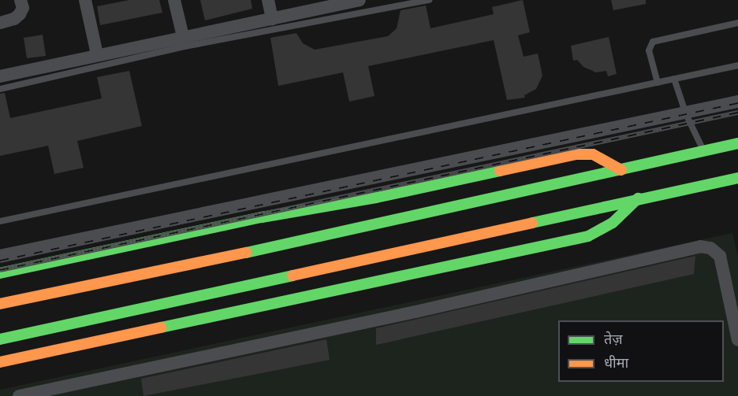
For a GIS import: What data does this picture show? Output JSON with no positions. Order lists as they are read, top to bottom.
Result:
{
  "legend": ["तेज़", "धीमा"]
}
